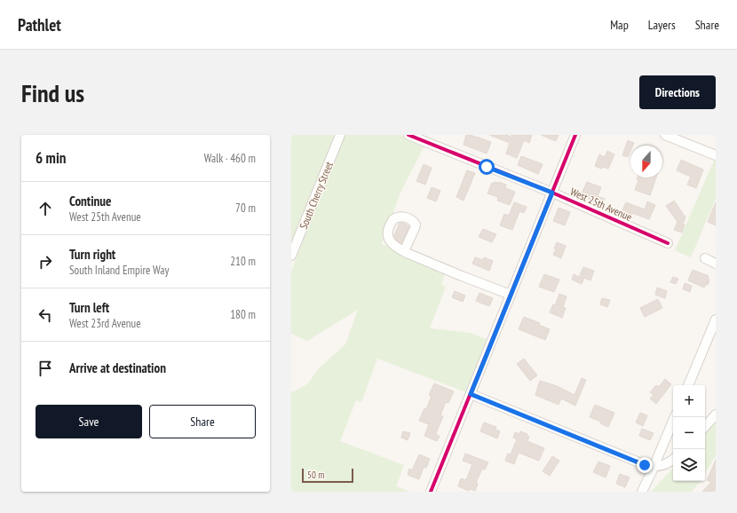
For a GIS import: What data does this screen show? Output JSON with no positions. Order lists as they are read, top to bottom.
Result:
{
  "streets": {
    "street": ["South Cherry Street", "West 25th Avenue"]
  },
  "scale_bar": "50 m",
  "north": "bottom",
  "page": {
    "header": "Pathlet",
    "nav": ["Map", "Layers", "Share"],
    "buttons": [
      "Directions",
      ["Save", "Share"]
    ],
    "title": "Find us",
    "heading": ["6 min", "Walk · 460 m"],
    "list": [
      ["Continue", "West 25th Avenue", "70 m"],
      ["Turn right", "South Inland Empire Way", "210 m"],
      ["Turn left", "West 23rd Avenue", "180 m"],
      "Arrive at destination"
    ],
    "map_buttons": ["+", "−"],
    "scale": "50 m"
  }
}
